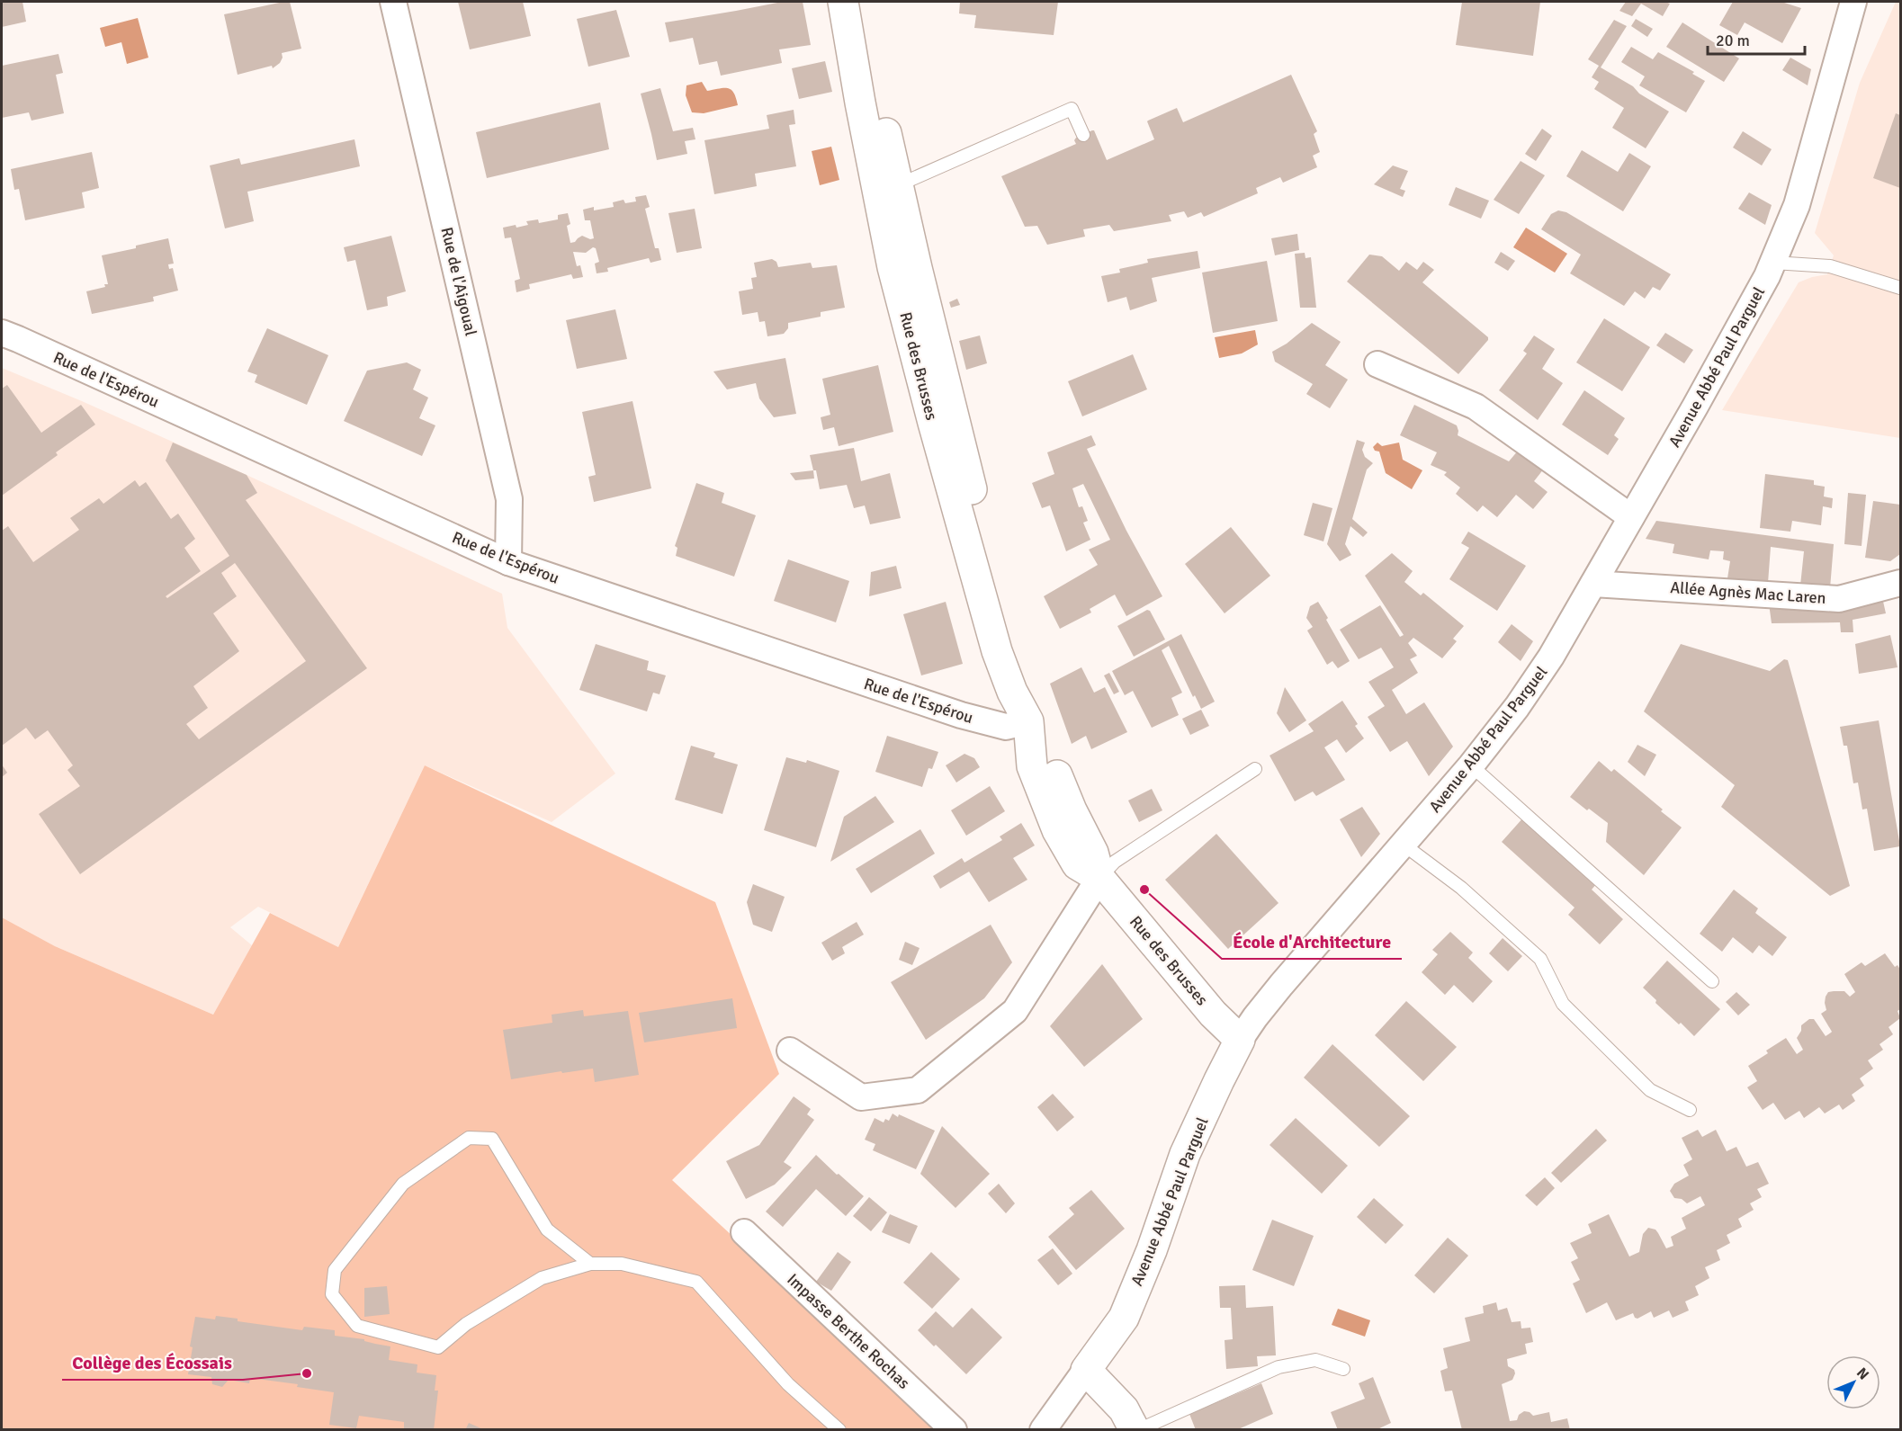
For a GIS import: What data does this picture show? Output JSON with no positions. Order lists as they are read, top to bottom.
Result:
{
  "streets": {
    "street": [
      "Rue de l'Aigoual",
      "Rue des Brusses",
      "Avenue Abbé Paul Parguel",
      "Rue de l'Espérou",
      "Allée Agnès Mac Laren",
      "Impasse Berthe Rochas"
    ]
  },
  "crossings": [
    ["Rue de l'Aigoual", "Rue de l'Espérou"],
    ["Rue des Brusses", "Avenue Abbé Paul Parguel"],
    ["Rue des Brusses", "Rue de l'Espérou"],
    ["Avenue Abbé Paul Parguel", "Allée Agnès Mac Laren"]
  ],
  "places": ["École d'Architecture", "Collège des Écossais"],
  "scale_bar": "20 m",
  "north": "top right"
}
